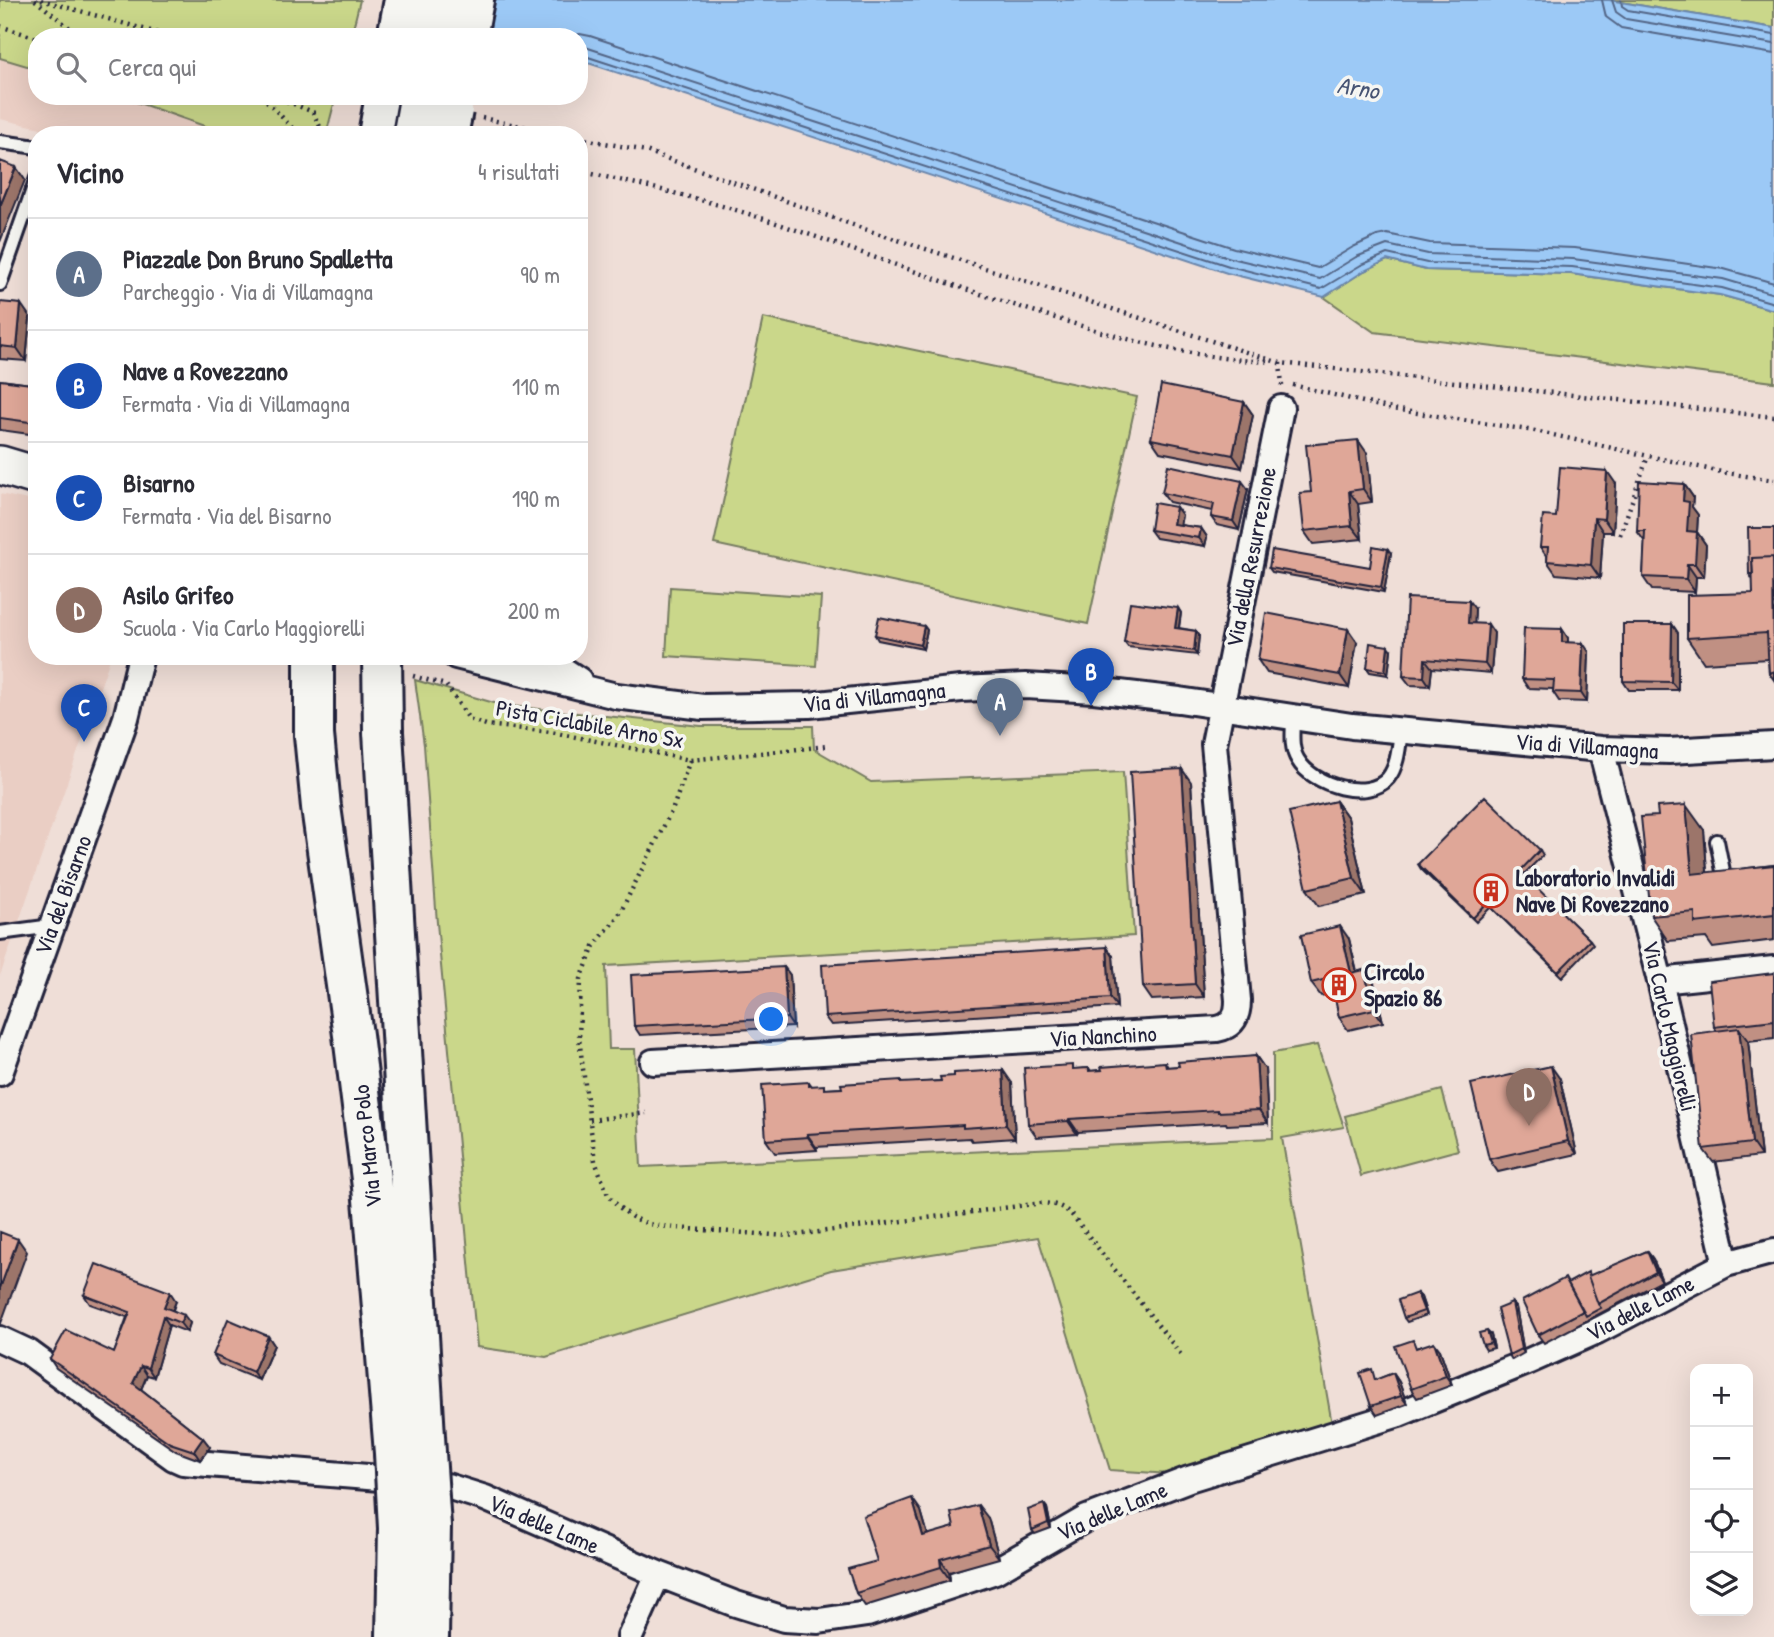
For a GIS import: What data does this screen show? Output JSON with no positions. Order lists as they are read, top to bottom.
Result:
{
  "streets": {
    "highway": ["Via Marco Polo"],
    "street": [
      "Via della Resurrezione",
      "Via di Villamagna",
      "Via del Bisarno",
      "Via Carlo Maggiorelli",
      "Via Nanchino",
      "Via delle Lame"
    ],
    "path": ["Pista Ciclabile Arno Sx"]
  },
  "crossings": [
    ["Via della Resurrezione", "Via di Villamagna"],
    ["Via della Resurrezione", "Via Nanchino"],
    ["Via di Villamagna", "Via Carlo Maggiorelli"],
    ["Via di Villamagna", "Via Nanchino"],
    ["Pista Ciclabile Arno Sx", "Via Marco Polo"],
    ["Via Carlo Maggiorelli", "Via delle Lame"]
  ],
  "water": ["Arno"],
  "places": {
    "building": ["Laboratorio Invalidi Nave Di Rovezzano", "Circolo Spazio 86"]
  },
  "page": {
    "search": "Cerca qui",
    "heading": ["Vicino", "4 risultati"],
    "list": [
      {
        "mark": "A",
        "name": "Piazzale Don Bruno Spalletta",
        "note": "Parcheggio · Via di Villamagna",
        "value": "90 m"
      },
      {
        "mark": "B",
        "name": "Nave a Rovezzano",
        "note": "Fermata · Via di Villamagna",
        "value": "110 m"
      },
      {
        "mark": "C",
        "name": "Bisarno",
        "note": "Fermata · Via del Bisarno",
        "value": "190 m"
      },
      {
        "mark": "D",
        "name": "Asilo Grifeo",
        "note": "Scuola · Via Carlo Maggiorelli",
        "value": "200 m"
      }
    ],
    "pins": [
      "B",
      "A",
      "C",
      "D"
    ],
    "map_buttons": ["+", "−"]
  }
}
